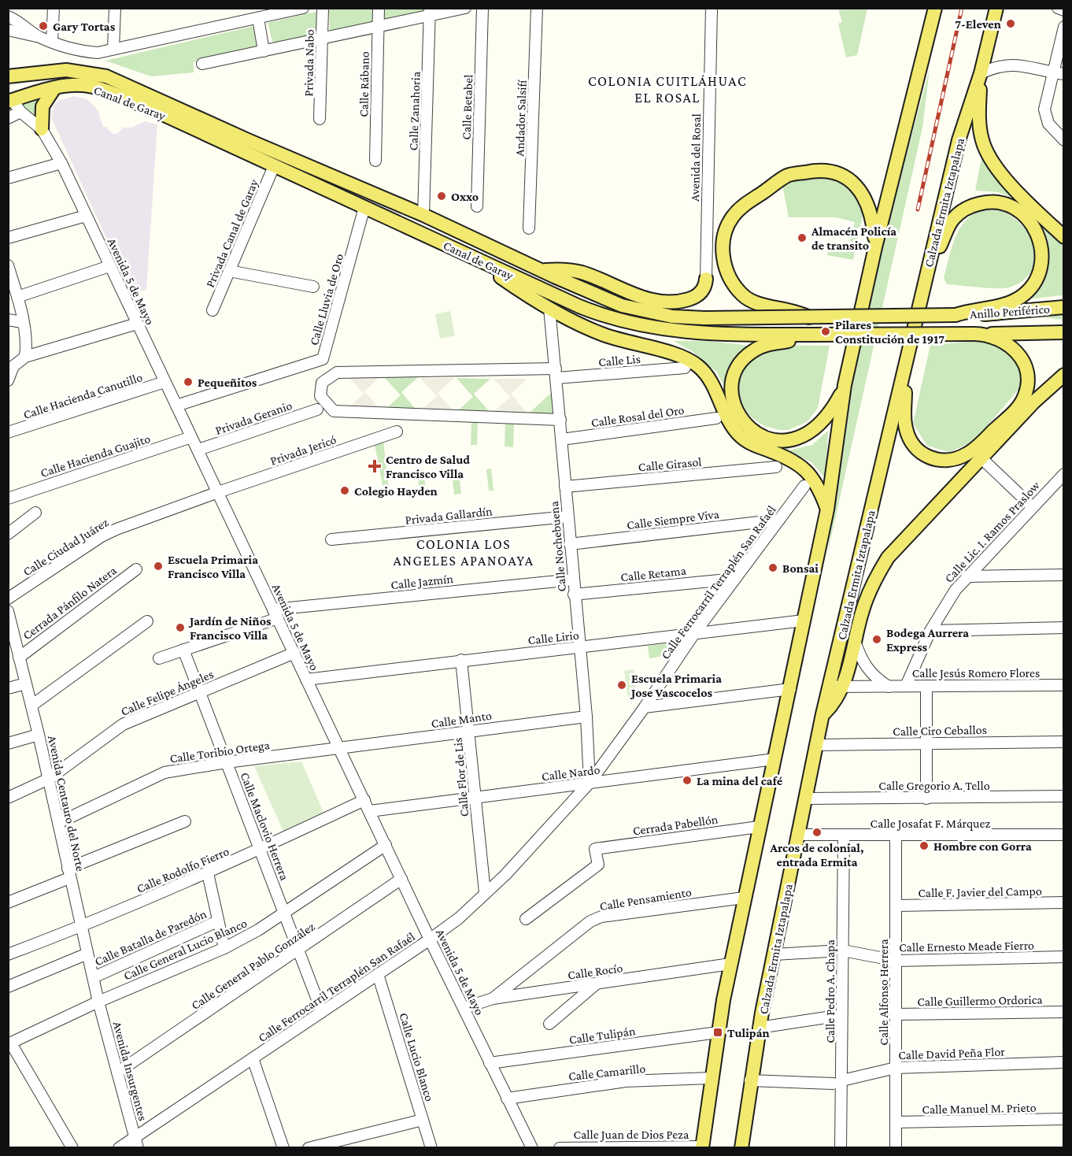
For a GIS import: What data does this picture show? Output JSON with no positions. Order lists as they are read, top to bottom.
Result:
{
  "streets": {
    "main road": ["Canal de Garay", "Calzada Ermita Iztapalapa", "Anillo Periférico"],
    "street": [
      "Privada Nabo",
      "Calle Rábano",
      "Calle Betabel",
      "Calle Zanahoria",
      "Andador Salsifí",
      "Avenida del Rosal",
      "Privada Canal de Garay",
      "Avenida 5 de Mayo",
      "Calle Lluvia de Oro",
      "Calle Lis",
      "Calle Hacienda Canutillo",
      "Calle Rosal del Oro",
      "Privada Geranio",
      "Privada Jericó",
      "Calle Hacienda Guajito",
      "Calle Girasol",
      "Privada Gallardín",
      "Calle Siempre Viva",
      "Calle Lic. I. Ramos Praslow",
      "Calle Ciudad Juárez",
      "Calle Nochebuena",
      "Calle Retama",
      "Calle Jazmín",
      "Calle Ferrocarril Terraplén San Rafaél",
      "Cerrada Pánfilo Natera",
      "Calle Lirio",
      "Calle Jesús Romero Flores",
      "Calle Felipe Ángeles",
      "Calle Manto",
      "Calle Ciro Ceballos",
      "Calle Toribio Ortega",
      "Calle Nardo",
      "Calle Flor de Lis",
      "Calle Gregorio A. Tello",
      "Avenida Centauro del Norte",
      "Calle Josafat F. Márquez",
      "Cerrada Pabellón",
      "Calle Maclovio Herrera",
      "Calle Rodolfo Fierro",
      "Calle F. Javier del Campo",
      "Calle Pensamiento",
      "Calle Batalla de Paredón",
      "Calle Ernesto Meade Fierro",
      "Calle General Lucio Blanco",
      "Calle General Pablo González",
      "Calle Rocío",
      "Calle Pedro A. Chapa",
      "Calle Alfonso Herrera",
      "Calle Guillermo Ordorica",
      "Calle Tulipán",
      "Calle David Peña Flor",
      "Calle Lucio Blanco",
      "Avenida Insurgentes",
      "Calle Camarillo",
      "Calle Manuel M. Prieto",
      "Calle Juan de Dios Peza"
    ]
  },
  "crossings": [
    ["Canal de Garay", "Calle Zanahoria"],
    ["Canal de Garay", "Privada Canal de Garay"],
    ["Canal de Garay", "Avenida 5 de Mayo"],
    ["Canal de Garay", "Calle Lluvia de Oro"],
    ["Canal de Garay", "Anillo Periférico"],
    ["Calzada Ermita Iztapalapa", "Calle Jesús Romero Flores"],
    ["Calzada Ermita Iztapalapa", "Calle Ciro Ceballos"],
    ["Calzada Ermita Iztapalapa", "Calle Gregorio A. Tello"],
    ["Calzada Ermita Iztapalapa", "Calle Josafat F. Márquez"],
    ["Calzada Ermita Iztapalapa", "Calle David Peña Flor"],
    ["Avenida 5 de Mayo", "Calle Lluvia de Oro"],
    ["Avenida 5 de Mayo", "Calle Hacienda Canutillo"],
    ["Avenida 5 de Mayo", "Privada Geranio"],
    ["Avenida 5 de Mayo", "Privada Jericó"],
    ["Avenida 5 de Mayo", "Calle Hacienda Guajito"],
    ["Avenida 5 de Mayo", "Calle Ciudad Juárez"],
    ["Avenida 5 de Mayo", "Calle Jazmín"],
    ["Avenida 5 de Mayo", "Calle Ferrocarril Terraplén San Rafaél"],
    ["Avenida 5 de Mayo", "Calle Lirio"],
    ["Avenida 5 de Mayo", "Calle Felipe Ángeles"],
    ["Avenida 5 de Mayo", "Calle Manto"],
    ["Avenida 5 de Mayo", "Calle Toribio Ortega"],
    ["Avenida 5 de Mayo", "Calle Nardo"],
    ["Avenida 5 de Mayo", "Calle Rodolfo Fierro"],
    ["Avenida 5 de Mayo", "Calle General Lucio Blanco"],
    ["Avenida 5 de Mayo", "Calle General Pablo González"],
    ["Avenida 5 de Mayo", "Calle Rocío"],
    ["Avenida 5 de Mayo", "Calle Tulipán"],
    ["Avenida 5 de Mayo", "Calle Camarillo"],
    ["Calle Lis", "Calle Nochebuena"],
    ["Calle Rosal del Oro", "Calle Nochebuena"],
    ["Privada Jericó", "Calle Ciudad Juárez"],
    ["Calle Girasol", "Calle Nochebuena"],
    ["Privada Gallardín", "Calle Nochebuena"],
    ["Calle Siempre Viva", "Calle Nochebuena"],
    ["Calle Siempre Viva", "Calle Ferrocarril Terraplén San Rafaél"],
    ["Calle Lic. I. Ramos Praslow", "Calle Jesús Romero Flores"],
    ["Calle Nochebuena", "Calle Retama"],
    ["Calle Nochebuena", "Calle Jazmín"],
    ["Calle Nochebuena", "Calle Ferrocarril Terraplén San Rafaél"],
    ["Calle Nochebuena", "Calle Lirio"],
    ["Calle Nochebuena", "Calle Manto"],
    ["Calle Nochebuena", "Calle Nardo"],
    ["Calle Retama", "Calle Ferrocarril Terraplén San Rafaél"],
    ["Calle Jazmín", "Calle Maclovio Herrera"],
    ["Calle Ferrocarril Terraplén San Rafaél", "Calle Lirio"],
    ["Calle Ferrocarril Terraplén San Rafaél", "Calle Nardo"],
    ["Calle Ferrocarril Terraplén San Rafaél", "Calle Flor de Lis"],
    ["Calle Ferrocarril Terraplén San Rafaél", "Calle Maclovio Herrera"],
    ["Calle Ferrocarril Terraplén San Rafaél", "Calle Lucio Blanco"],
    ["Calle Ferrocarril Terraplén San Rafaél", "Avenida Insurgentes"],
    ["Cerrada Pánfilo Natera", "Avenida Centauro del Norte"],
    ["Calle Lirio", "Calle Flor de Lis"],
    ["Calle Felipe Ángeles", "Avenida Centauro del Norte"],
    ["Calle Felipe Ángeles", "Calle Maclovio Herrera"],
    ["Calle Manto", "Calle Toribio Ortega"],
    ["Calle Manto", "Calle Flor de Lis"],
    ["Calle Toribio Ortega", "Avenida Centauro del Norte"],
    ["Calle Toribio Ortega", "Calle Maclovio Herrera"],
    ["Calle Nardo", "Calle Flor de Lis"],
    ["Avenida Centauro del Norte", "Calle Rodolfo Fierro"],
    ["Avenida Centauro del Norte", "Calle Batalla de Paredón"],
    ["Avenida Centauro del Norte", "Calle General Lucio Blanco"],
    ["Avenida Centauro del Norte", "Avenida Insurgentes"],
    ["Calle Josafat F. Márquez", "Calle Pedro A. Chapa"],
    ["Calle Josafat F. Márquez", "Calle Alfonso Herrera"],
    ["Calle Maclovio Herrera", "Calle Rodolfo Fierro"],
    ["Calle Maclovio Herrera", "Calle General Lucio Blanco"],
    ["Calle Maclovio Herrera", "Calle General Pablo González"],
    ["Calle F. Javier del Campo", "Calle Alfonso Herrera"],
    ["Calle Pensamiento", "Calle Rocío"],
    ["Calle Ernesto Meade Fierro", "Calle Pedro A. Chapa"],
    ["Calle Ernesto Meade Fierro", "Calle Alfonso Herrera"],
    ["Calle General Lucio Blanco", "Avenida Insurgentes"],
    ["Calle General Pablo González", "Avenida Insurgentes"],
    ["Calle Pedro A. Chapa", "Calle David Peña Flor"],
    ["Calle Alfonso Herrera", "Calle Guillermo Ordorica"],
    ["Calle Alfonso Herrera", "Calle David Peña Flor"],
    ["Calle Alfonso Herrera", "Calle Manuel M. Prieto"]
  ],
  "districts": ["COLONIA CUITLÁHUAC EL ROSAL", "COLONIA LOS ANGELES APANOAYA"],
  "places": {
    "other": [
      "7-Eleven",
      "Gary Tortas",
      "Oxxo",
      "Almacén Policía de transito",
      "Pilares Constitución de 1917",
      "Pequeñitos",
      "Colegio Hayden",
      "Escuela Primaria Francisco Villa",
      "Bonsai",
      "Jardín de Niños Francisco Villa",
      "Bodega Aurrera Express",
      "Escuela Primaria Jose Vascocelos",
      "La mina del café",
      "Arcos de colonial, entrada Ermita",
      "Hombre con Gorra"
    ],
    "health": ["Centro de Salud Francisco Villa"],
    "transit": ["Tulipán"]
  }
}
